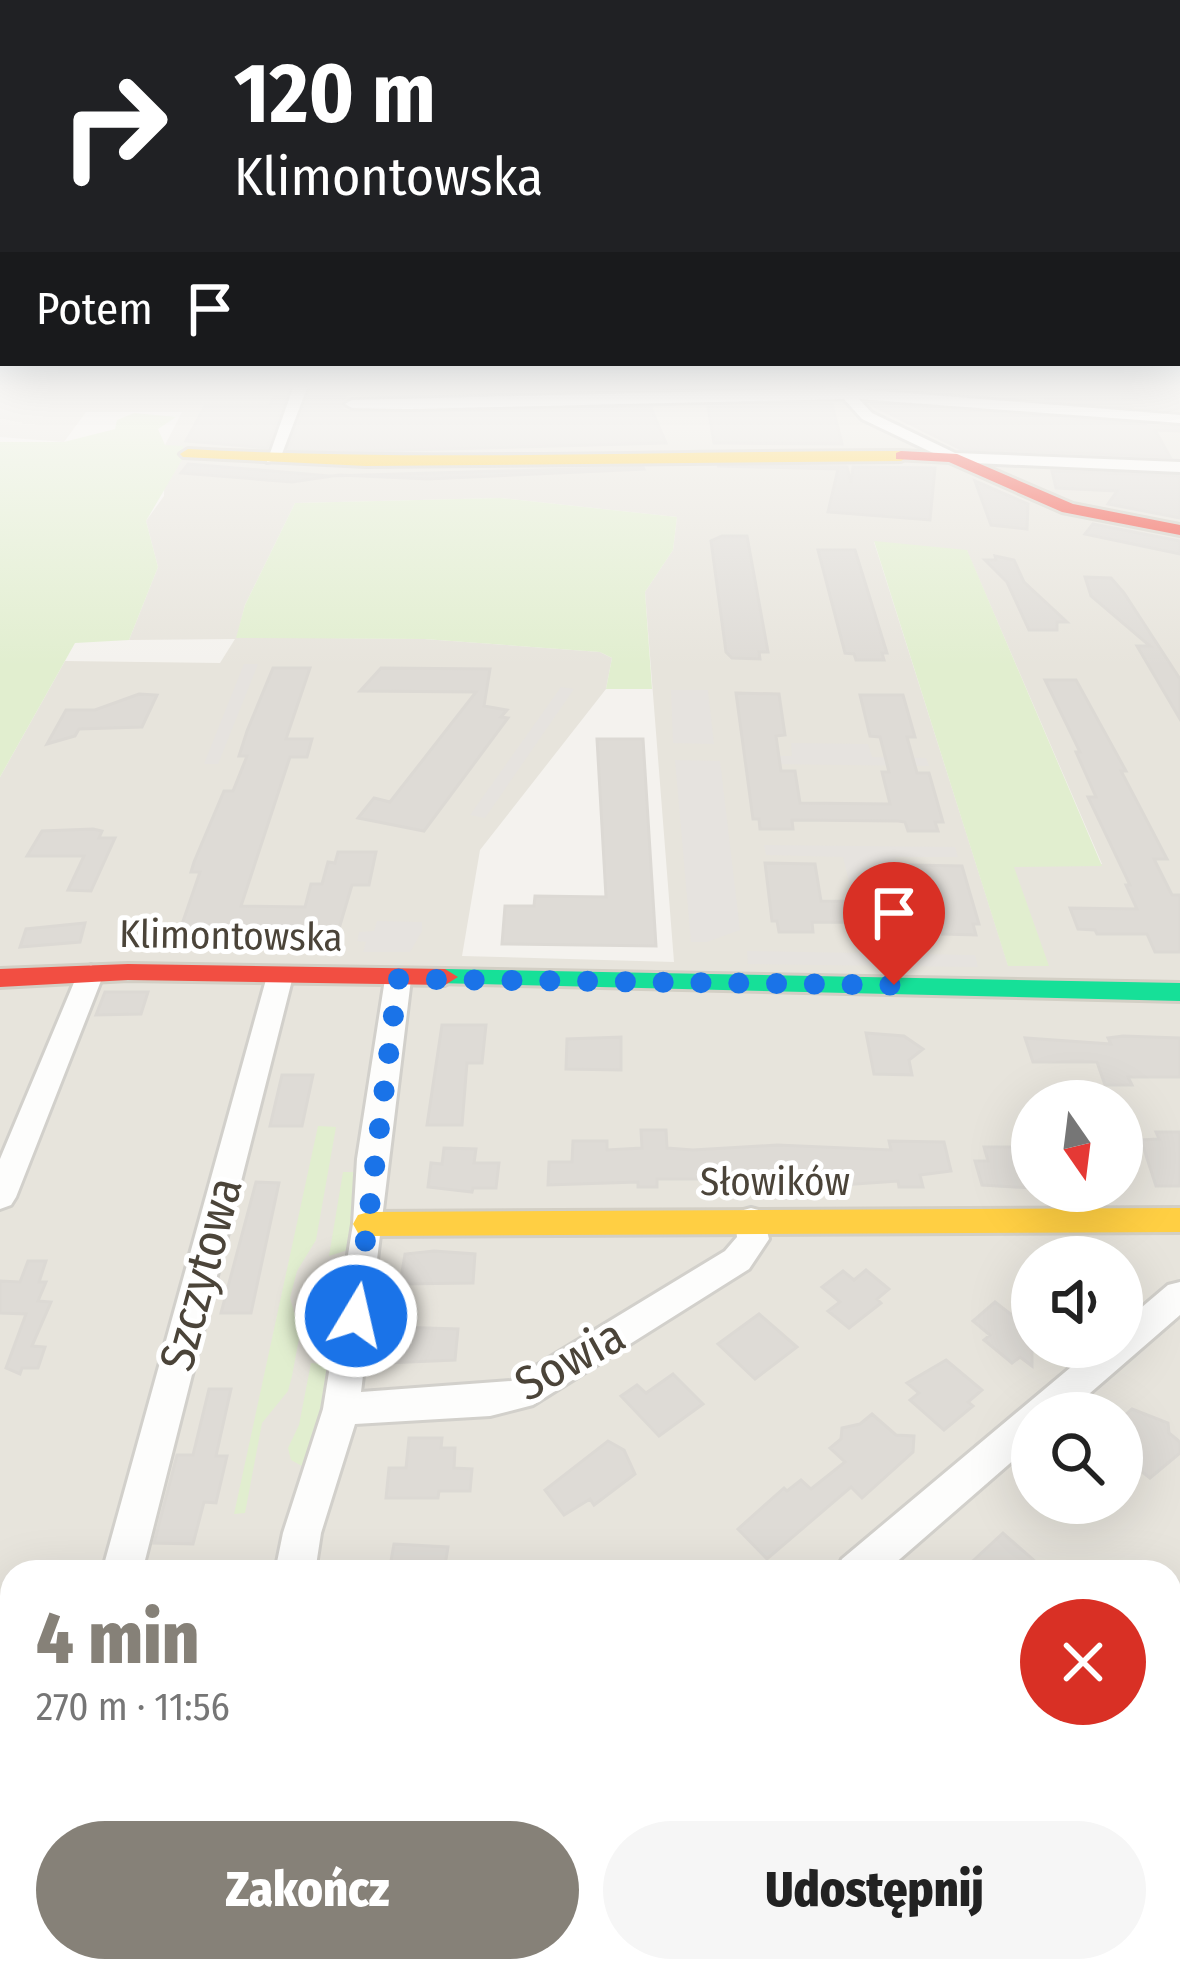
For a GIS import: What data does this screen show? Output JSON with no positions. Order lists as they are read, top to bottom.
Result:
{
  "streets": {
    "street": [
      "Klimontowska",
      "Słowików",
      "Szczytowa",
      "Sowia"
    ]
  },
  "crossings": [
    ["Klimontowska", "Szczytowa"],
    ["Słowików", "Sowia"]
  ],
  "north": "bottom",
  "page": {
    "turn": ["120 m", "Klimontowska"],
    "then": "Potem",
    "heading": ["4 min", "270 m · 11:56"],
    "buttons": ["Zakończ", "Udostępnij"]
  }
}
